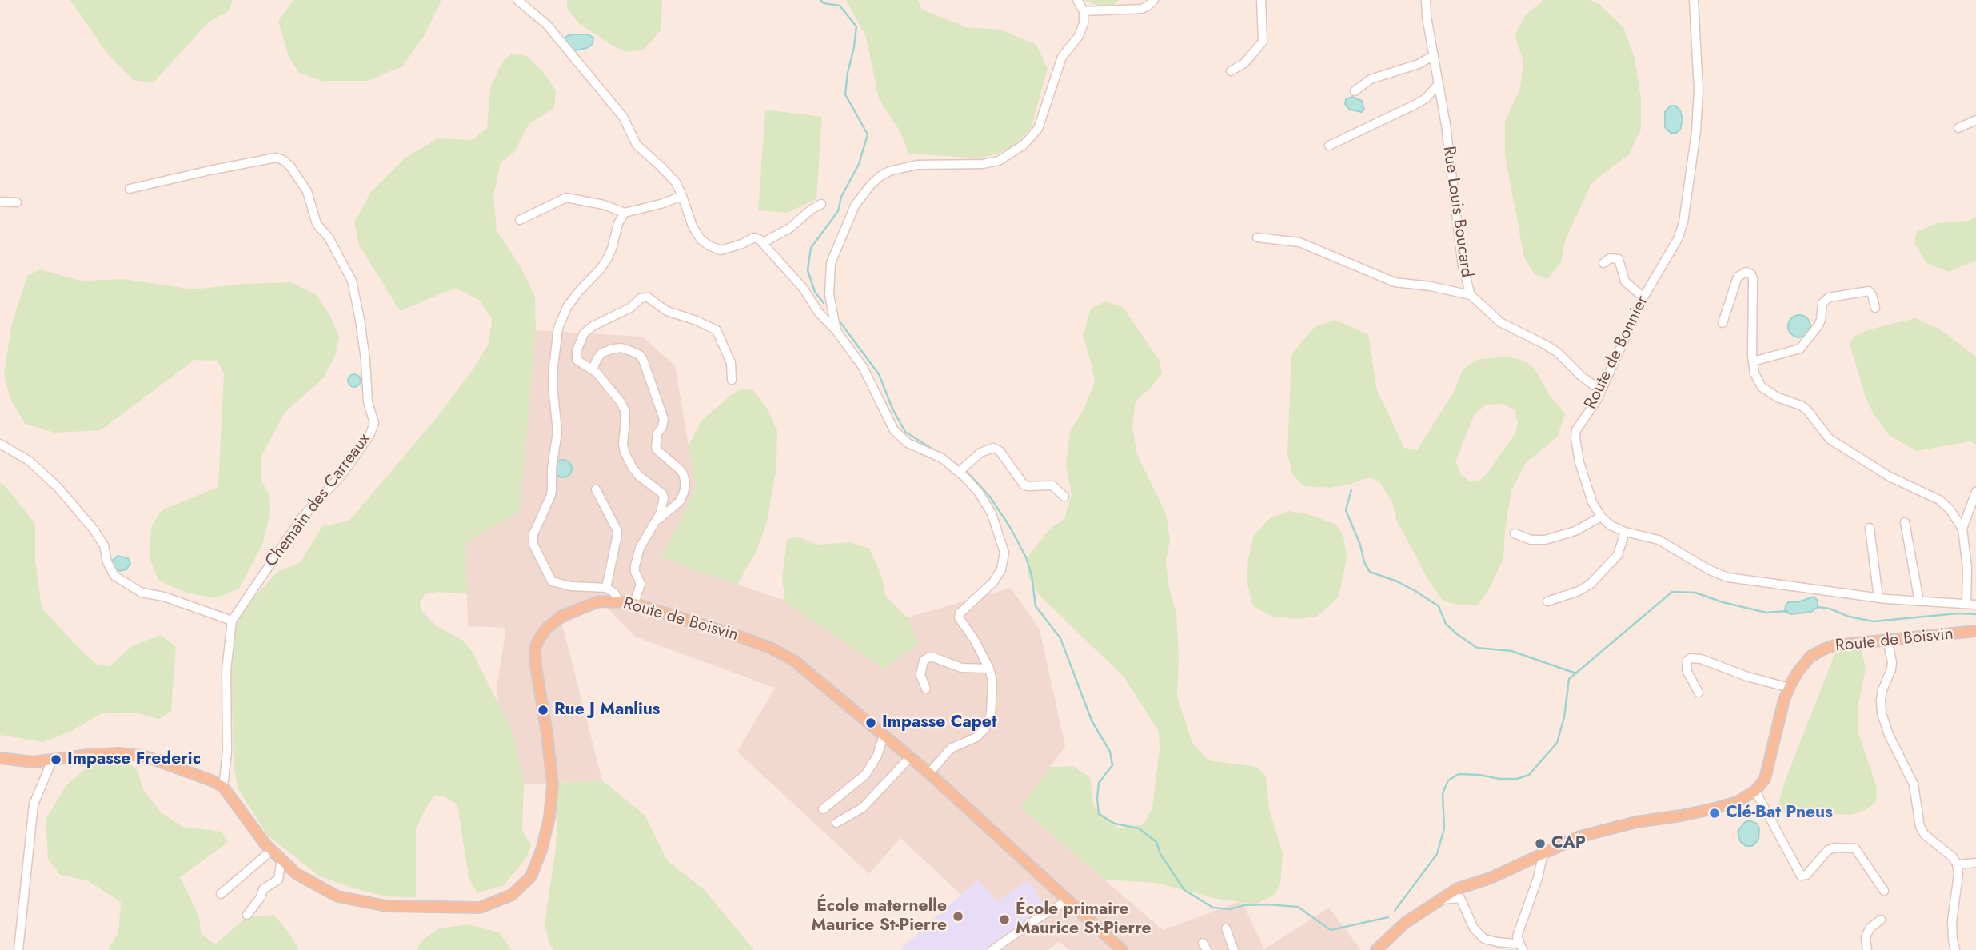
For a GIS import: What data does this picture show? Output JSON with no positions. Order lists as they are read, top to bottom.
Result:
{
  "streets": {
    "main road": ["Route de Boisvin"],
    "street": ["Rue Louis Boucard", "Route de Bonnier", "Chemain des Carreaux"]
  },
  "crossings": [
    ["Rue Louis Boucard", "Route de Bonnier"],
    ["Chemain des Carreaux", "Route de Boisvin"]
  ],
  "places": [
    "Rue J Manlius",
    "Impasse Capet",
    "Impasse Frederic",
    "Clé-Bat Pneus",
    "CAP",
    "École maternelle Maurice St-Pierre",
    "École primaire Maurice St-Pierre"
  ]
}
